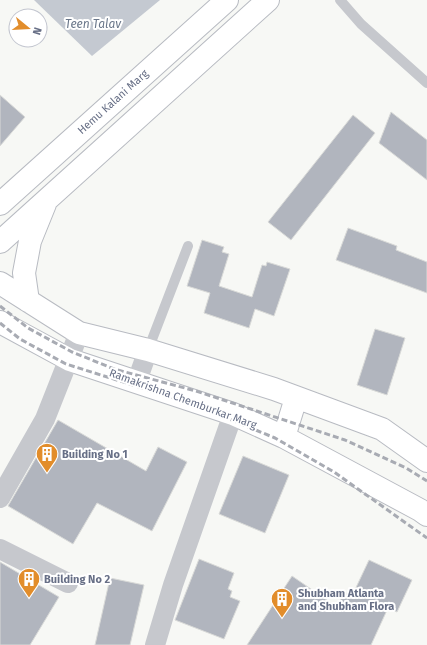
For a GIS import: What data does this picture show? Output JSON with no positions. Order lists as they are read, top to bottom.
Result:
{
  "streets": {
    "main road": ["Hemu Kalani Marg", "Ramakrishna Chemburkar Marg"]
  },
  "water": ["Teen Talav"],
  "places": {
    "building": ["Building No 1", "Building No 2", "Shubham Atlanta and Shubham Flora"]
  },
  "north": "right"
}
